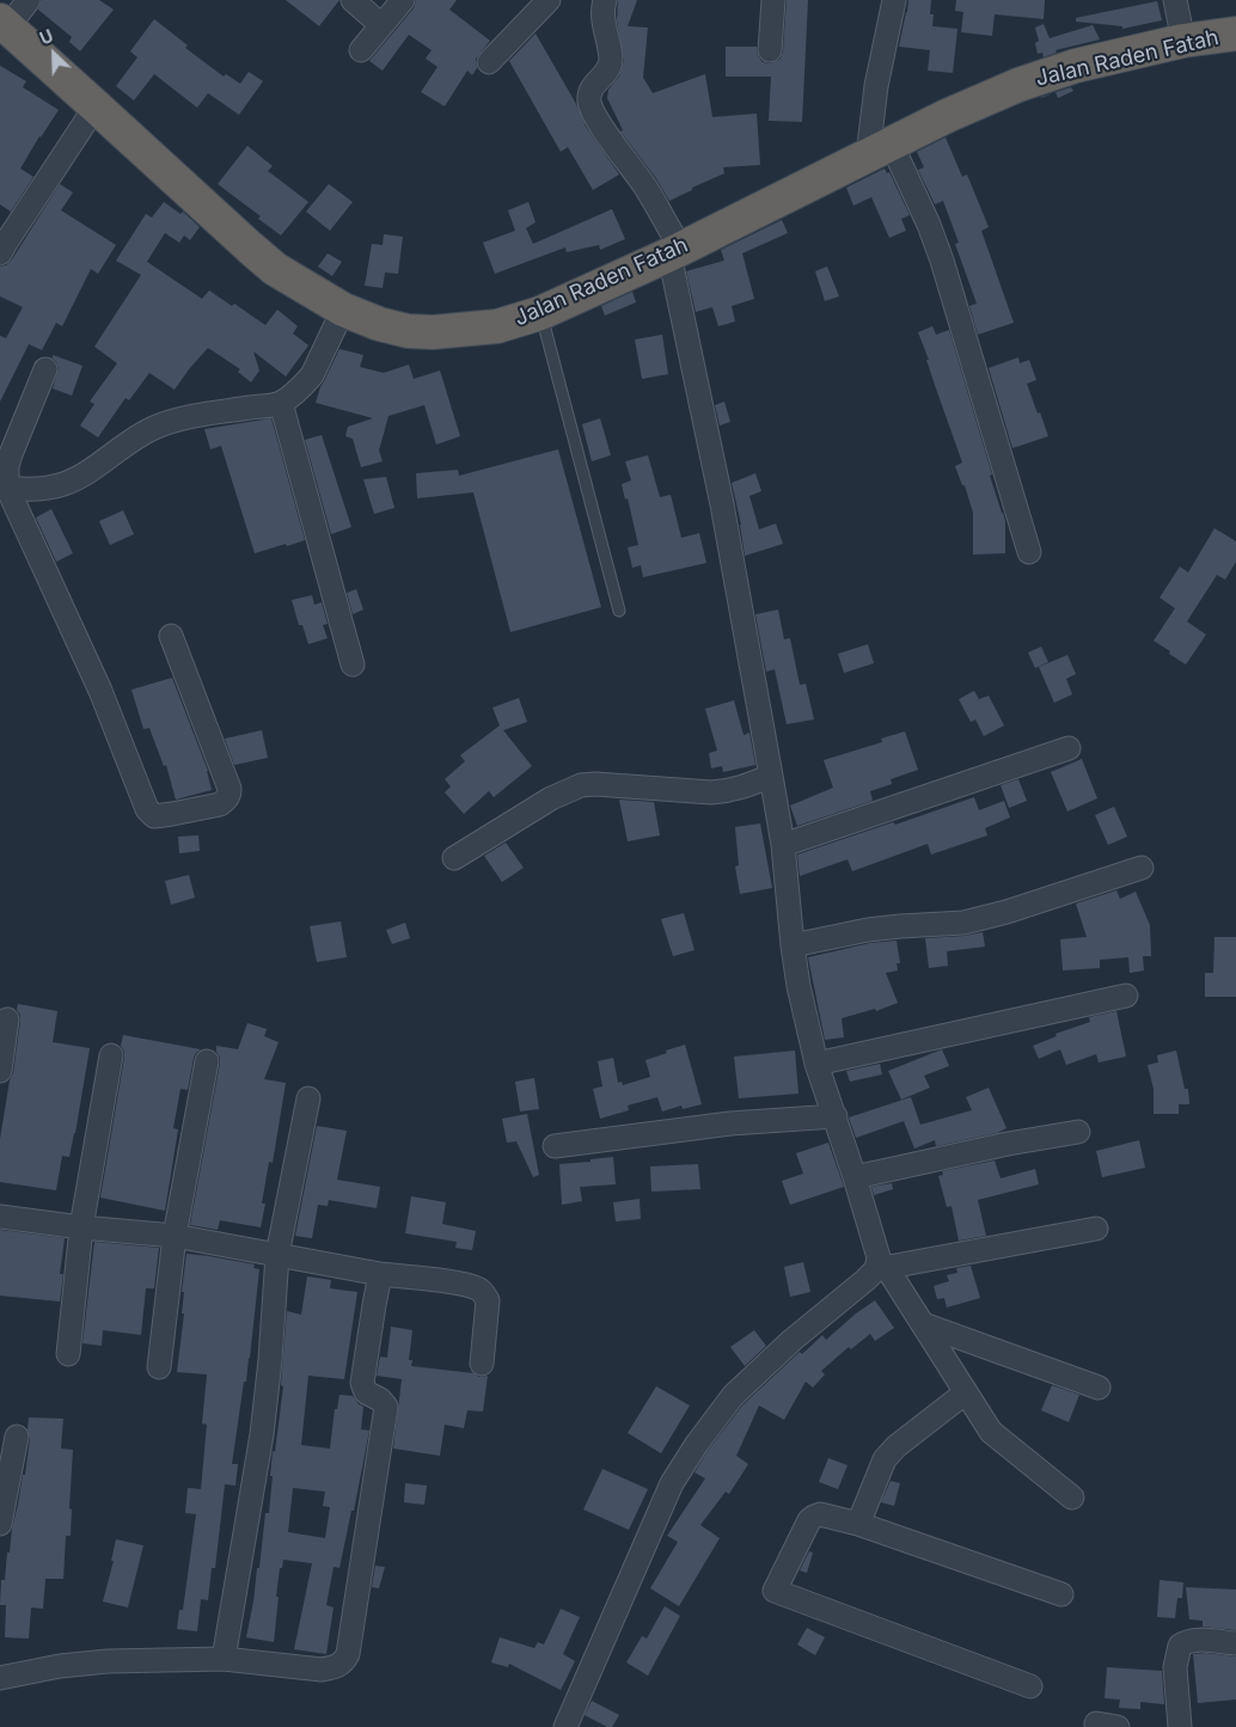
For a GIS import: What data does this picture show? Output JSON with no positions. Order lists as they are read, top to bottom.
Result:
{
  "streets": {
    "highway": ["Jalan Raden Fatah"]
  },
  "north": "top left"
}
